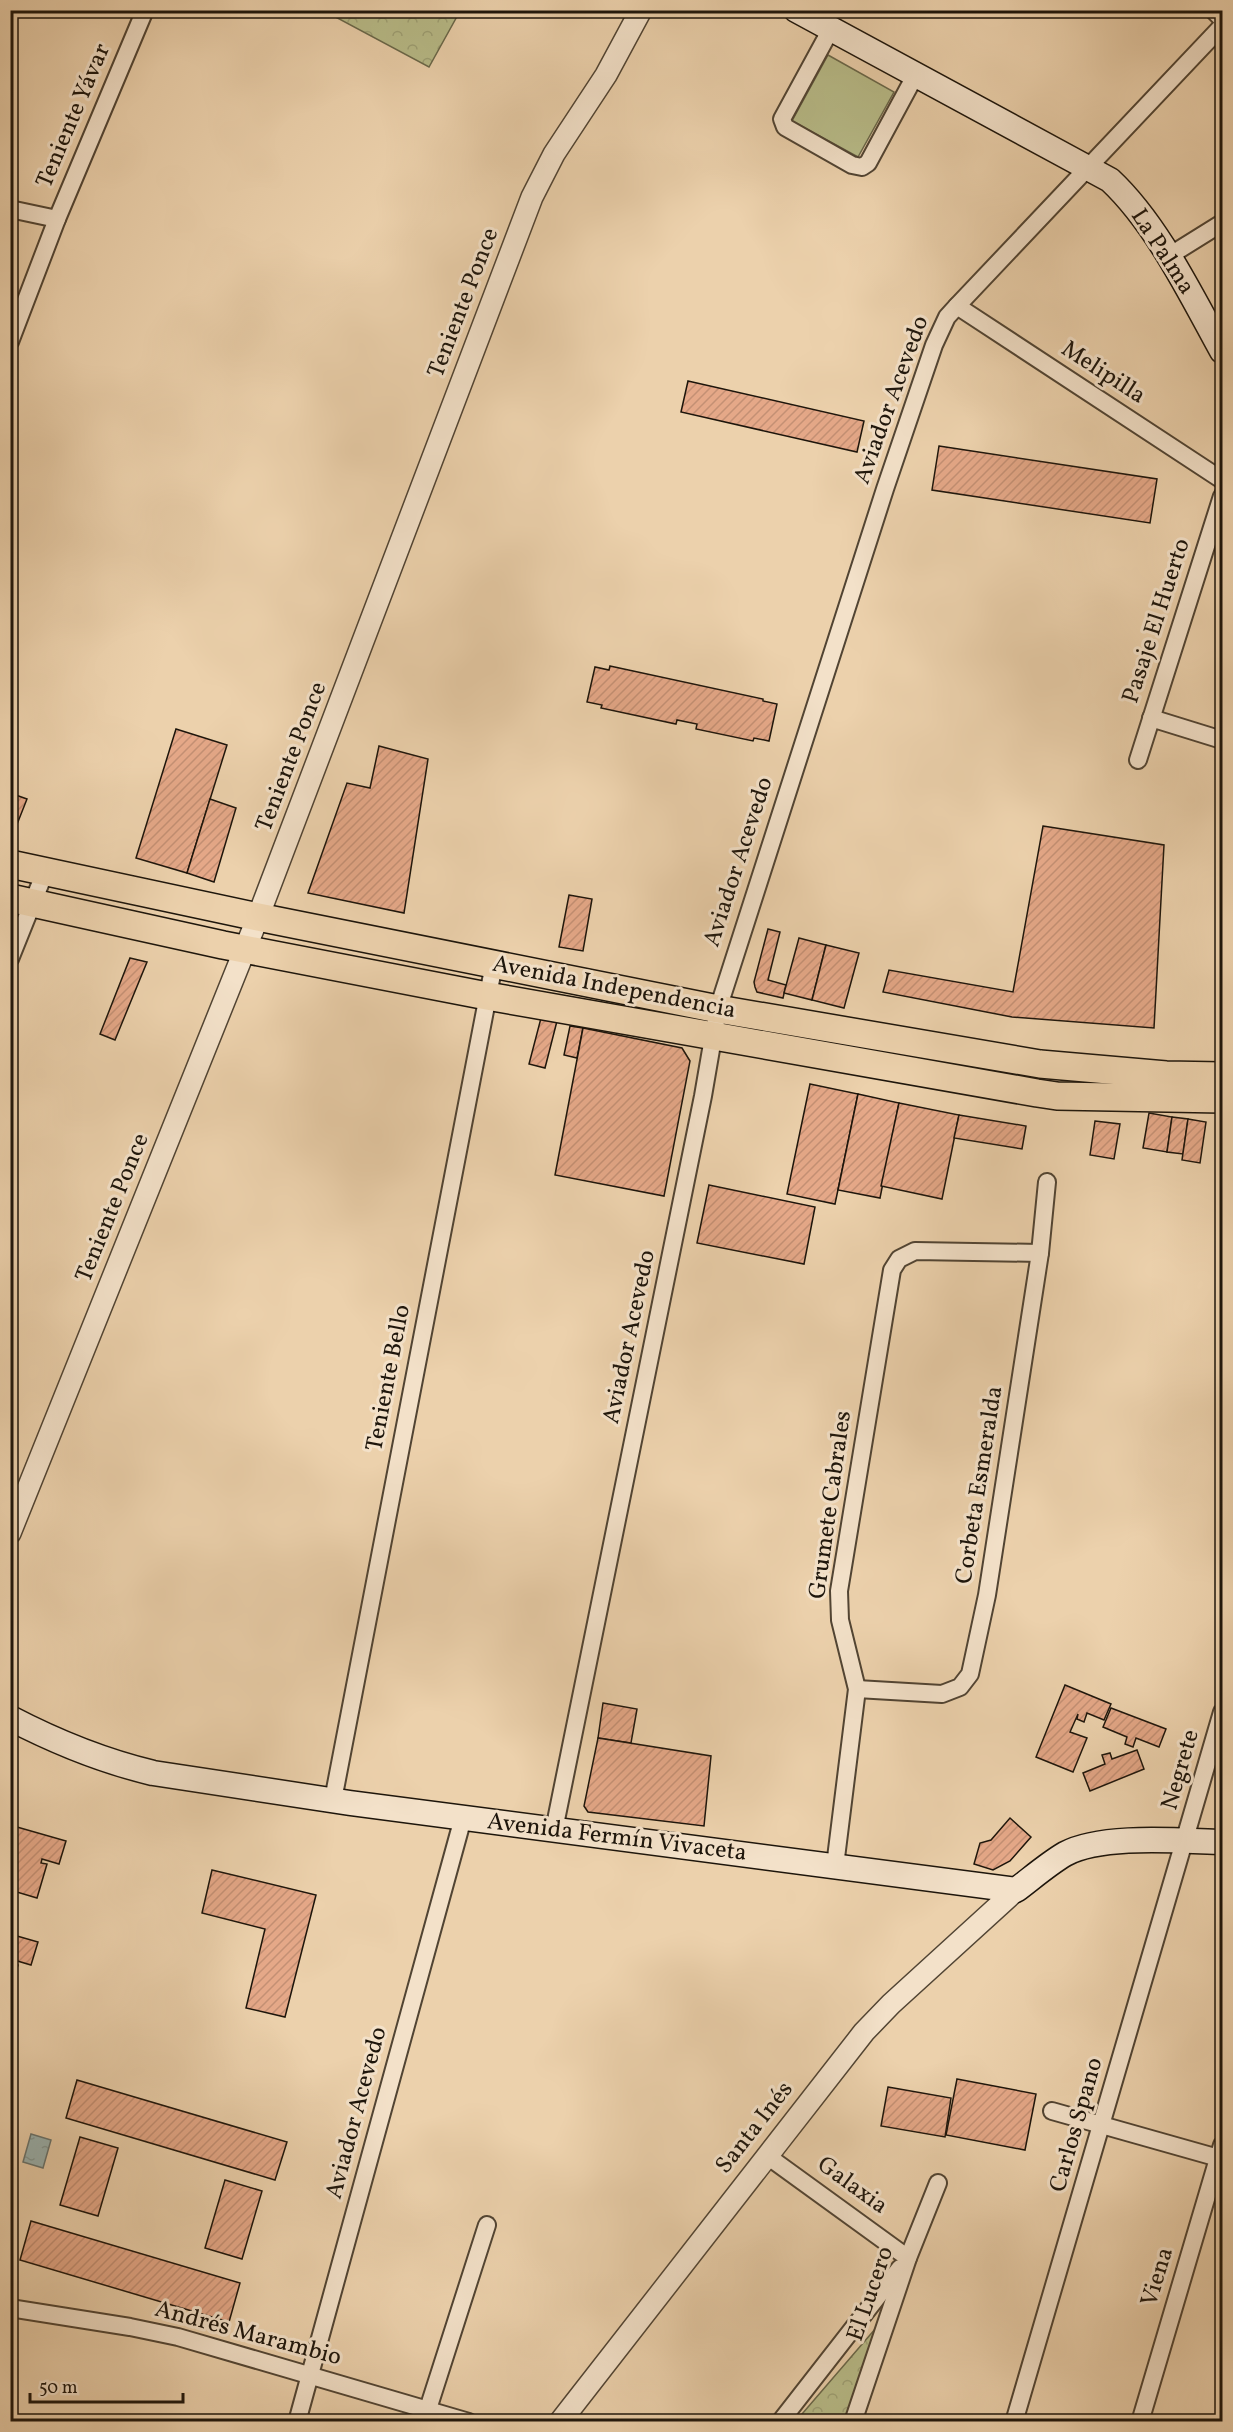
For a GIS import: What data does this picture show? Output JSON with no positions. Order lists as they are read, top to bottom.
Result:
{
  "streets": {
    "main road": ["La Palma", "Avenida Independencia", "Avenida Fermín Vivaceta"],
    "street": [
      "Teniente Yávar",
      "Teniente Ponce",
      "Melipilla",
      "Aviador Acevedo",
      "Pasaje El Huerto",
      "Teniente Bello",
      "Corbeta Esmeralda",
      "Grumete Cabrales",
      "Negrete",
      "Carlos Spano",
      "Santa Inés",
      "Galaxia",
      "Viena",
      "El Lucero",
      "Andrés Marambio"
    ]
  },
  "crossings": [
    ["La Palma", "Aviador Acevedo"],
    ["Teniente Ponce", "Avenida Independencia"],
    ["Melipilla", "Aviador Acevedo"],
    ["Aviador Acevedo", "Avenida Independencia"],
    ["Aviador Acevedo", "Avenida Fermín Vivaceta"],
    ["Aviador Acevedo", "Andrés Marambio"],
    ["Avenida Independencia", "Teniente Bello"],
    ["Teniente Bello", "Avenida Fermín Vivaceta"],
    ["Corbeta Esmeralda", "Grumete Cabrales"],
    ["Grumete Cabrales", "Avenida Fermín Vivaceta"],
    ["Negrete", "Carlos Spano"],
    ["Avenida Fermín Vivaceta", "Santa Inés"],
    ["Santa Inés", "Galaxia"],
    ["Galaxia", "El Lucero"]
  ],
  "scale_bar": "50 m"
}
